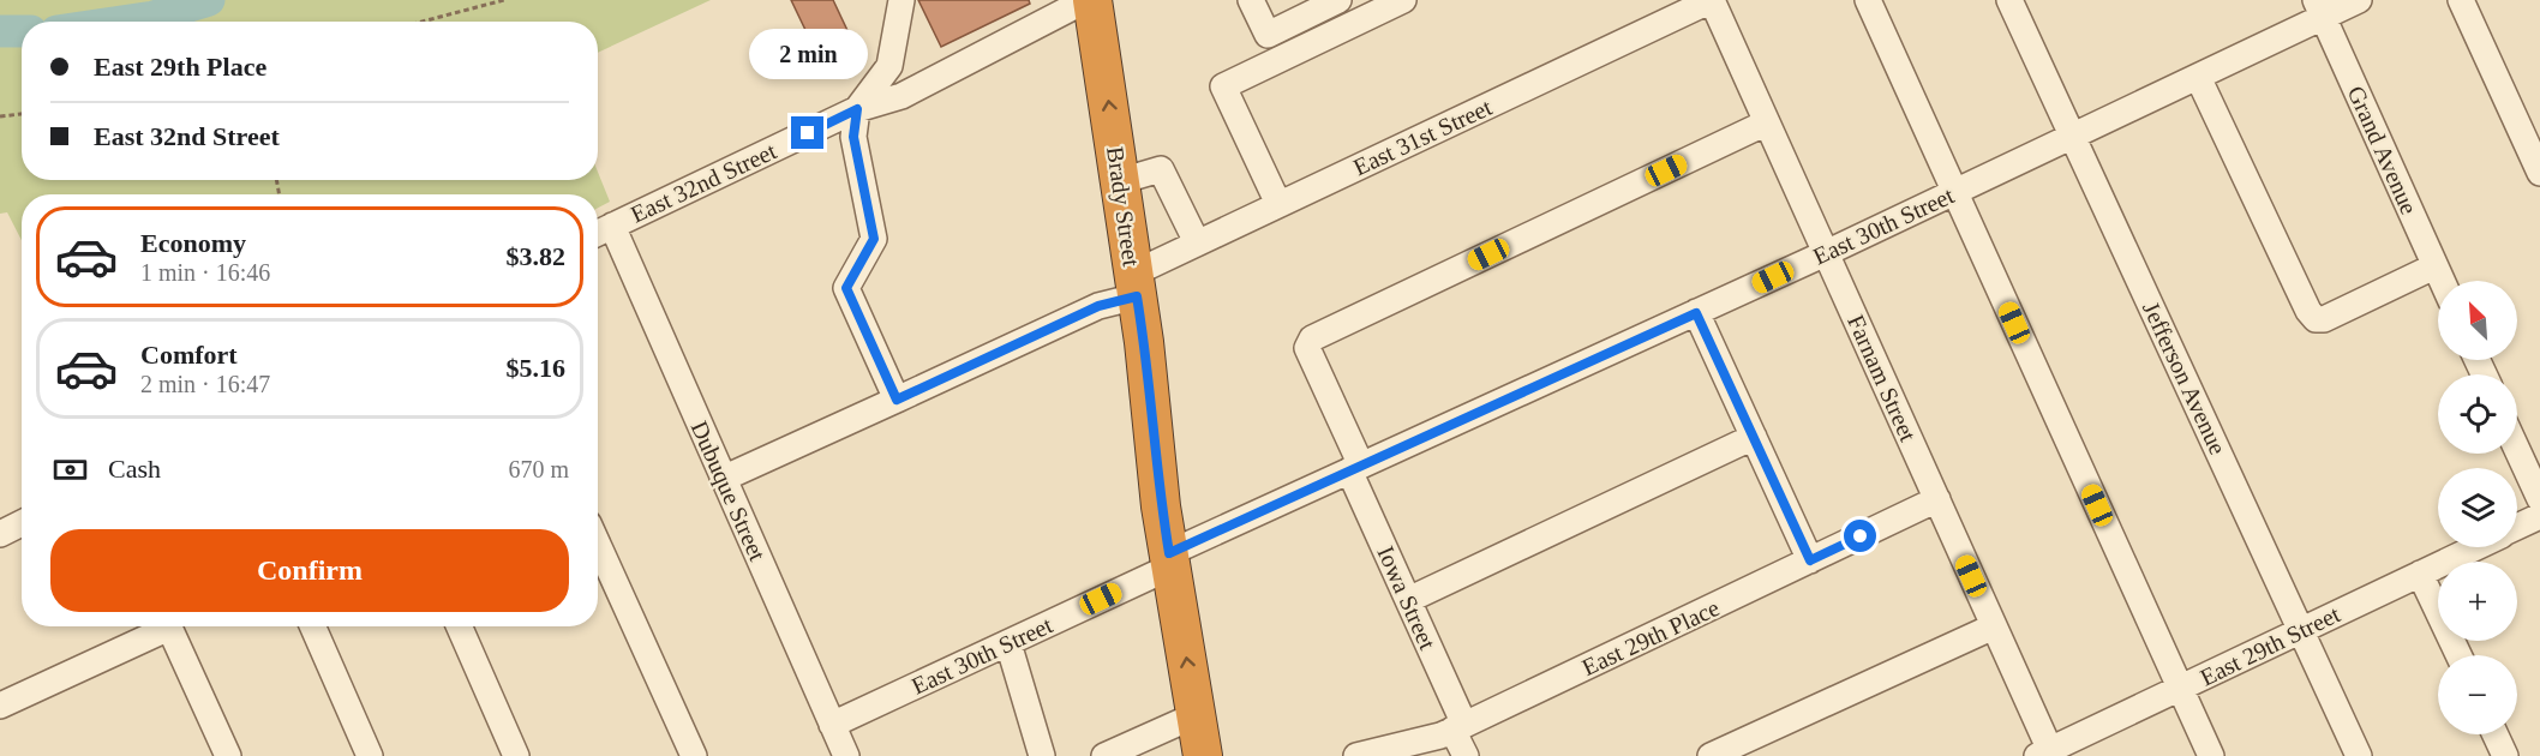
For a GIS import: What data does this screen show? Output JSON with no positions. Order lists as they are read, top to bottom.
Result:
{
  "streets": {
    "highway": ["Brady Street"],
    "street": [
      "East 31st Street",
      "Grand Avenue",
      "East 32nd Street",
      "East 30th Street",
      "Farnam Street",
      "Jefferson Avenue",
      "Dubuque Street",
      "Iowa Street",
      "East 29th Place",
      "East 29th Street"
    ]
  },
  "crossings": [
    ["East 31st Street", "Brady Street"],
    ["East 31st Street", "Farnam Street"],
    ["East 31st Street", "Dubuque Street"],
    ["Grand Avenue", "East 30th Street"],
    ["East 32nd Street", "Dubuque Street"],
    ["Brady Street", "East 30th Street"],
    ["East 30th Street", "Farnam Street"],
    ["East 30th Street", "Jefferson Avenue"],
    ["East 30th Street", "Dubuque Street"],
    ["East 30th Street", "Iowa Street"],
    ["Farnam Street", "Iowa Street"],
    ["Farnam Street", "East 29th Place"],
    ["Farnam Street", "East 29th Street"],
    ["Jefferson Avenue", "East 29th Street"],
    ["Iowa Street", "East 29th Place"]
  ],
  "one_way": ["Brady Street"],
  "north": "top left",
  "page": {
    "banner": ["East 29th Place", "East 32nd Street"],
    "bubble": "2 min",
    "list": [
      {
        "name": "Economy",
        "note": "1 min · 16:46",
        "value": "$3.82"
      },
      {
        "name": "Comfort",
        "note": "2 min · 16:47",
        "value": "$5.16"
      }
    ],
    "map_buttons": ["+", "−"],
    "pay": ["Cash", "670 m"],
    "buttons": "Confirm"
  }
}
